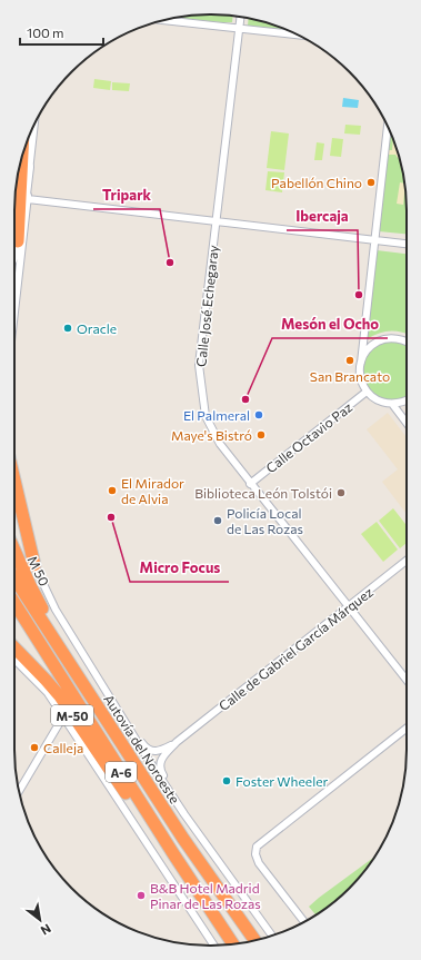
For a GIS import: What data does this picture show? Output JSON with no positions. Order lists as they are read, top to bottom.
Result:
{
  "streets": {
    "highway": [
      "M 50",
      "M-50",
      "Autovía del Noroeste",
      "A-6"
    ],
    "street": ["Calle José Echegaray", "Calle Octavio Paz", "Calle de Gabriel García Márquez"]
  },
  "crossings": [
    ["Calle José Echegaray", "Calle Octavio Paz"],
    ["Calle José Echegaray", "Calle de Gabriel García Márquez"],
    ["M 50", "Autovía del Noroeste"]
  ],
  "places": [
    "Pabellón Chino",
    "Tripark",
    "Ibercaja",
    "Oracle",
    "San Brancato",
    "Mesón el Ocho",
    "El Palmeral",
    "Maye's Bistró",
    "El Mirador de Alvia",
    "Biblioteca León Tolstói",
    "Micro Focus",
    "Policía Local de Las Rozas",
    "Calleja",
    "Foster Wheeler",
    "B&B Hotel Madrid Pinar de Las Rozas"
  ],
  "scale_bar": "100 m",
  "north": "bottom right"
}
